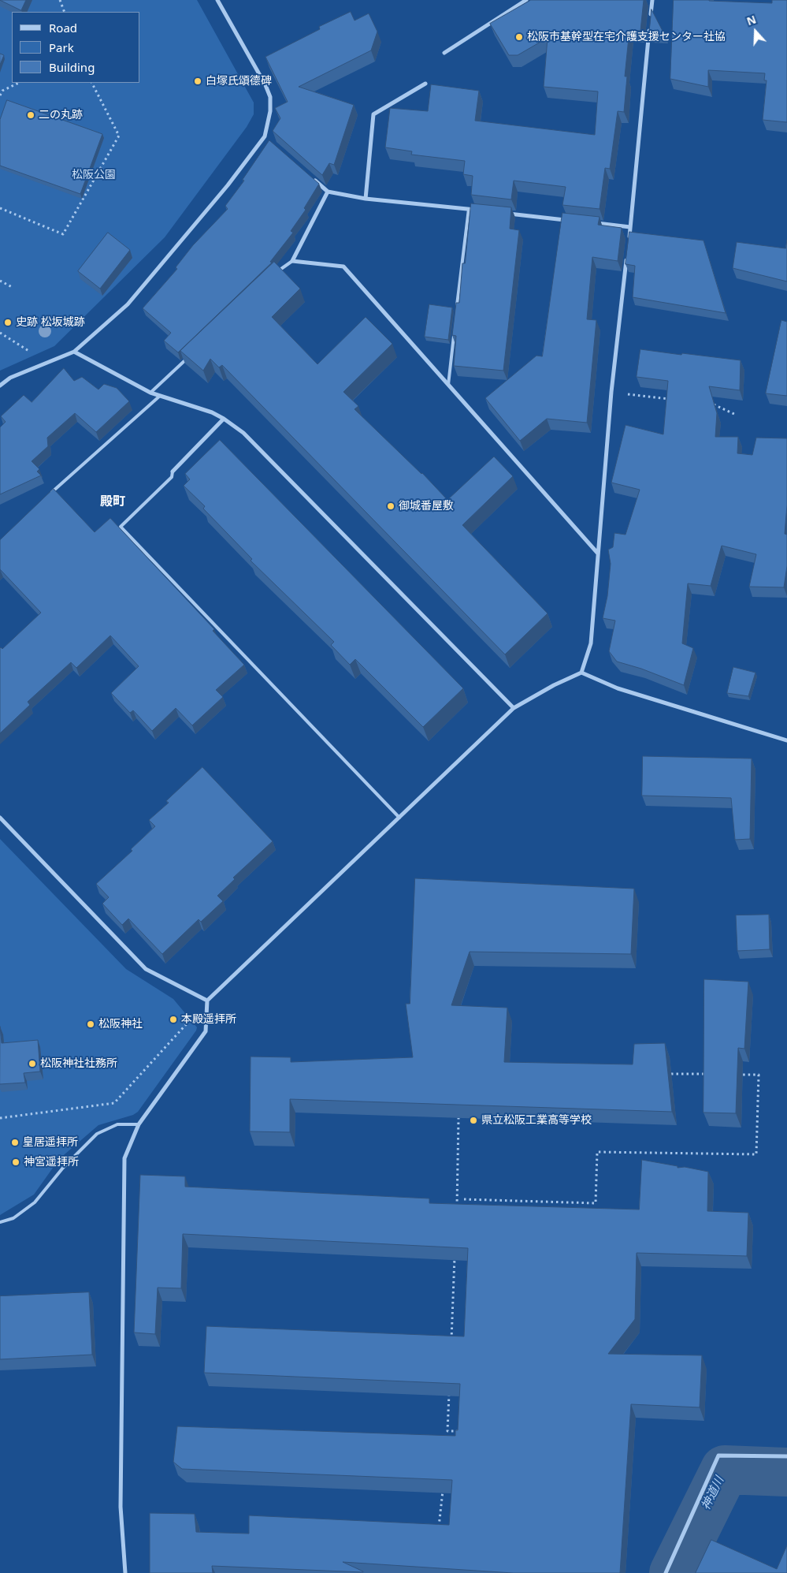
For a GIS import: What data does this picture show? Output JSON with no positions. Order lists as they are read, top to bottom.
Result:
{
  "districts": ["殿町"],
  "water": ["神道川"],
  "parks": ["松阪公園"],
  "places": [
    "松阪市基幹型在宅介護支援センター社協",
    "白塚氏頌德碑",
    "二の丸跡",
    "史跡 松坂城跡",
    "御城番屋敷",
    "本殿遥拝所",
    "松阪神社",
    "松阪神社社務所",
    "県立松阪工業高等学校",
    "皇居遥拝所",
    "神宮遥拝所"
  ],
  "legend": ["Road", "Park", "Building"],
  "north": "top"
}
